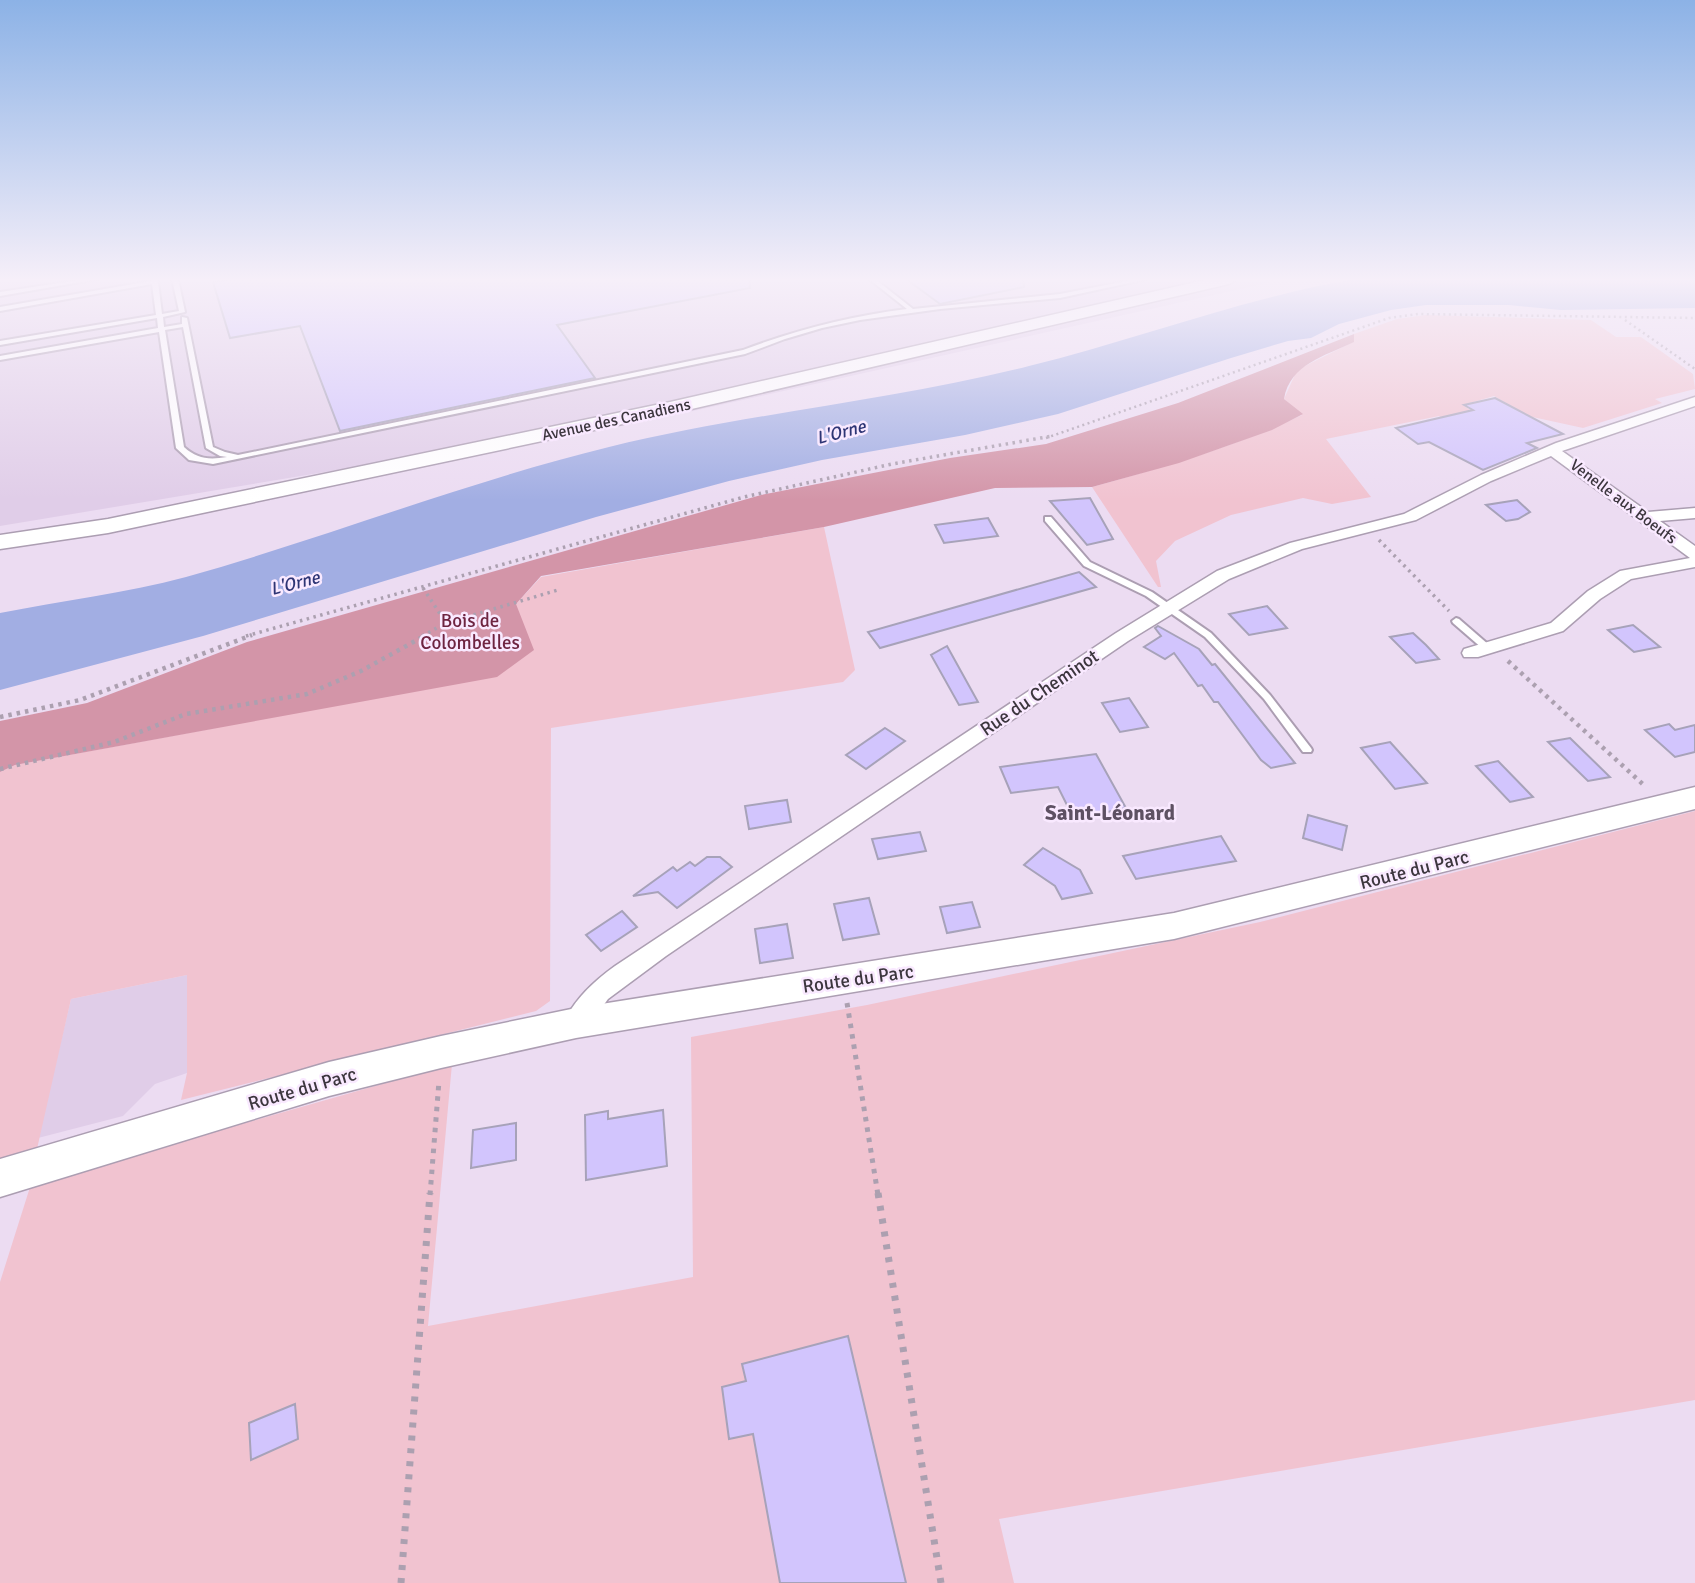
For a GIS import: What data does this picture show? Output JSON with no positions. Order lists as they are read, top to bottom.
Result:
{
  "streets": {
    "street": [
      "Avenue des Canadiens",
      "Venelle aux Boeufs",
      "Rue du Cheminot",
      "Route du Parc"
    ]
  },
  "crossings": [
    ["Venelle aux Boeufs", "Rue du Cheminot"],
    ["Rue du Cheminot", "Route du Parc"]
  ],
  "districts": ["Saint-Léonard"],
  "water": ["L'Orne"],
  "parks": ["Bois de Colombelles"]
}
